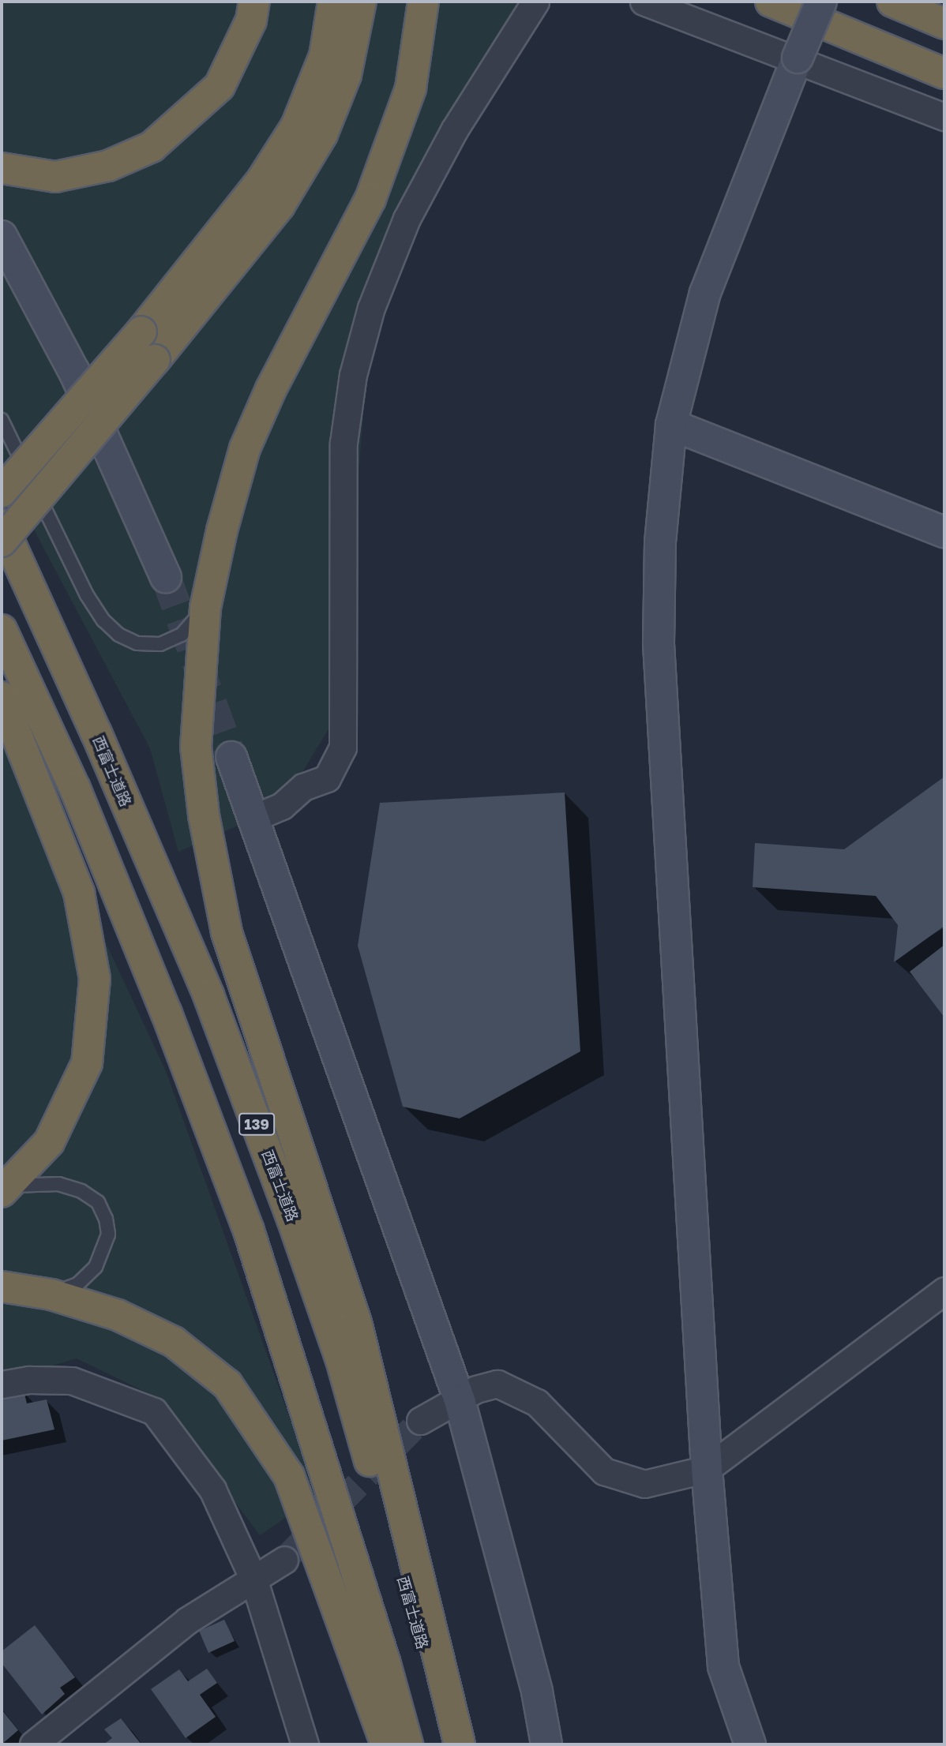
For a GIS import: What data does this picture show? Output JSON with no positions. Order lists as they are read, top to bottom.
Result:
{
  "streets": {
    "highway": ["西富士道路", "139"]
  }
}
